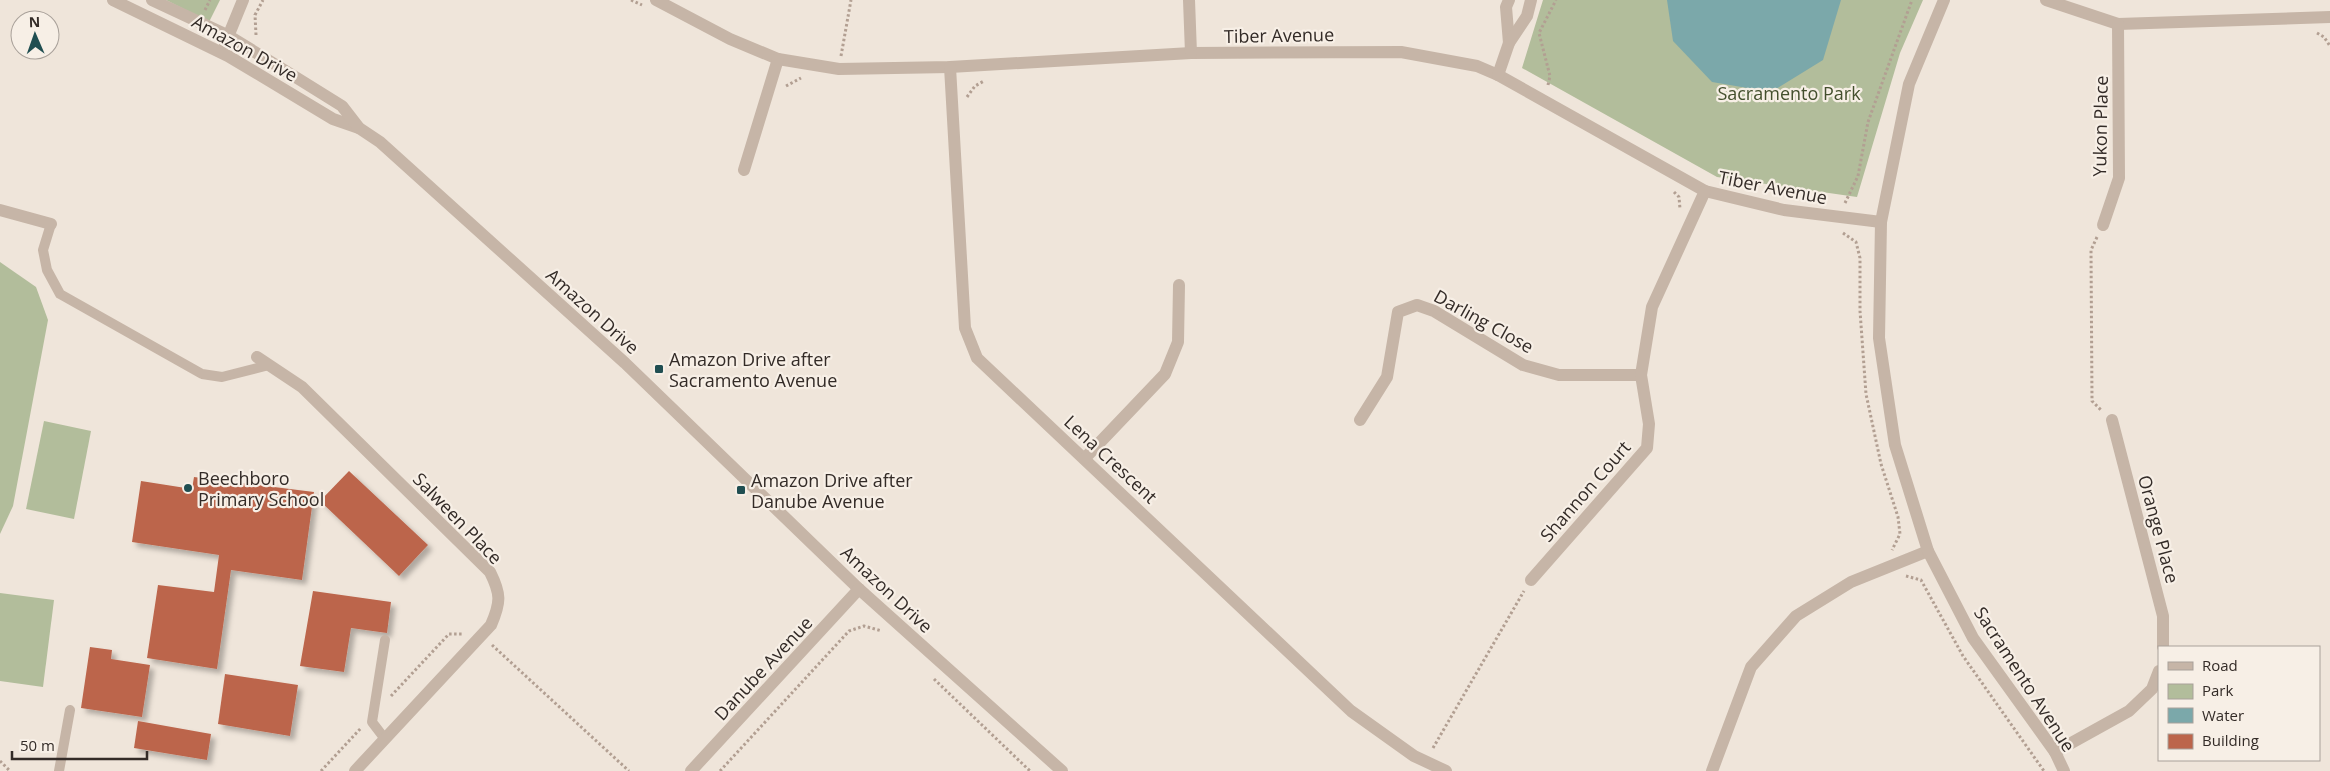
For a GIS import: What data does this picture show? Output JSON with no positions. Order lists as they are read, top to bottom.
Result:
{
  "streets": {
    "street": [
      "Tiber Avenue",
      "Amazon Drive",
      "Yukon Place",
      "Darling Close",
      "Lena Crescent",
      "Shannon Court",
      "Salween Place",
      "Orange Place",
      "Danube Avenue",
      "Sacramento Avenue"
    ]
  },
  "crossings": [
    ["Tiber Avenue", "Lena Crescent"],
    ["Tiber Avenue", "Shannon Court"],
    ["Tiber Avenue", "Sacramento Avenue"],
    ["Amazon Drive", "Danube Avenue"],
    ["Darling Close", "Shannon Court"]
  ],
  "parks": ["Sacramento Park"],
  "places": {
    "transit": ["Amazon Drive after Sacramento Avenue", "Amazon Drive after Danube Avenue"],
    "other": ["Beechboro Primary School"]
  },
  "legend": [
    "Road",
    "Park",
    "Water",
    "Building"
  ],
  "scale_bar": "50 m",
  "north": "top"
}
